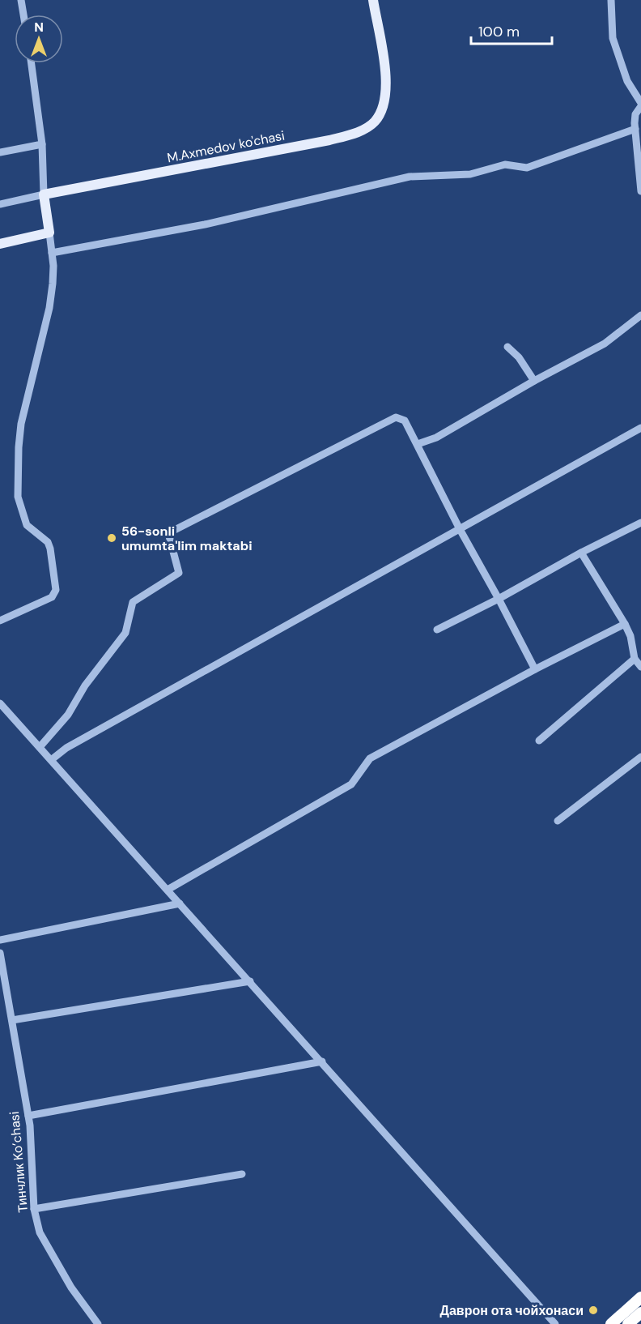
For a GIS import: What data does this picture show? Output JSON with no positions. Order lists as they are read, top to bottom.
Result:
{
  "streets": {
    "main road": ["M.Axmedov ko'chasi"],
    "street": ["Тинчлик Ko’chasi"]
  },
  "places": ["56-sonli umumta'lim maktabi", "Даврон ота чойхонаси"],
  "scale_bar": "100 m",
  "north": "top"
}
